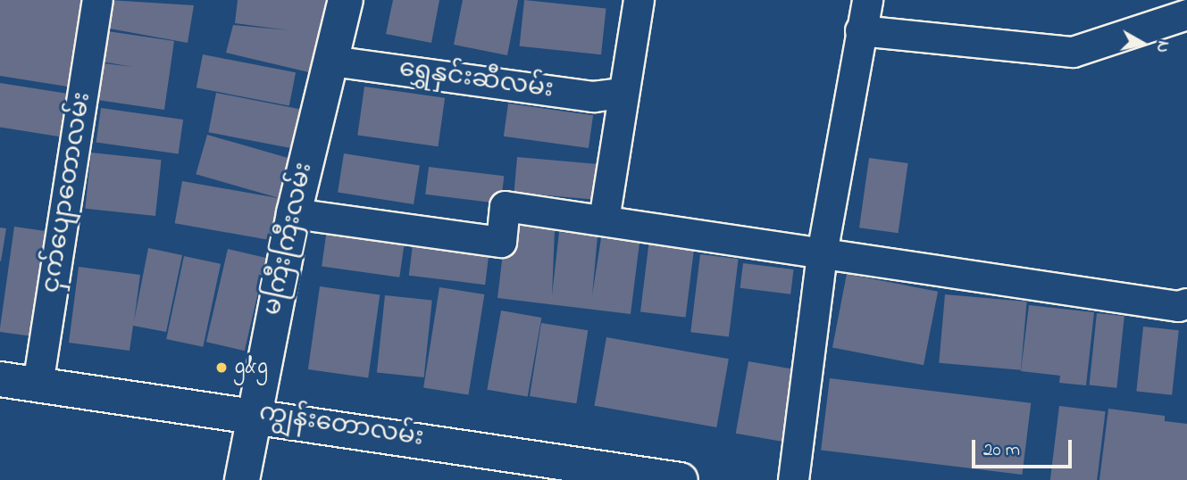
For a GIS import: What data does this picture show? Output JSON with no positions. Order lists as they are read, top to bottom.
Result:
{
  "streets": {
    "street": [
      "ရွှေနှင်းဆီလမ်း",
      "ငှက်ပျောတောလမ်း",
      "မကြီးကြီးလမ်း",
      "ကျွန်းတောလမ်း"
    ]
  },
  "crossings": [
    ["ရွှေနှင်းဆီလမ်း", "မကြီးကြီးလမ်း"],
    ["ငှက်ပျောတောလမ်း", "ကျွန်းတောလမ်း"],
    ["မကြီးကြီးလမ်း", "ကျွန်းတောလမ်း"]
  ],
  "places": ["g&g"],
  "scale_bar": "20 m",
  "north": "right"
}
